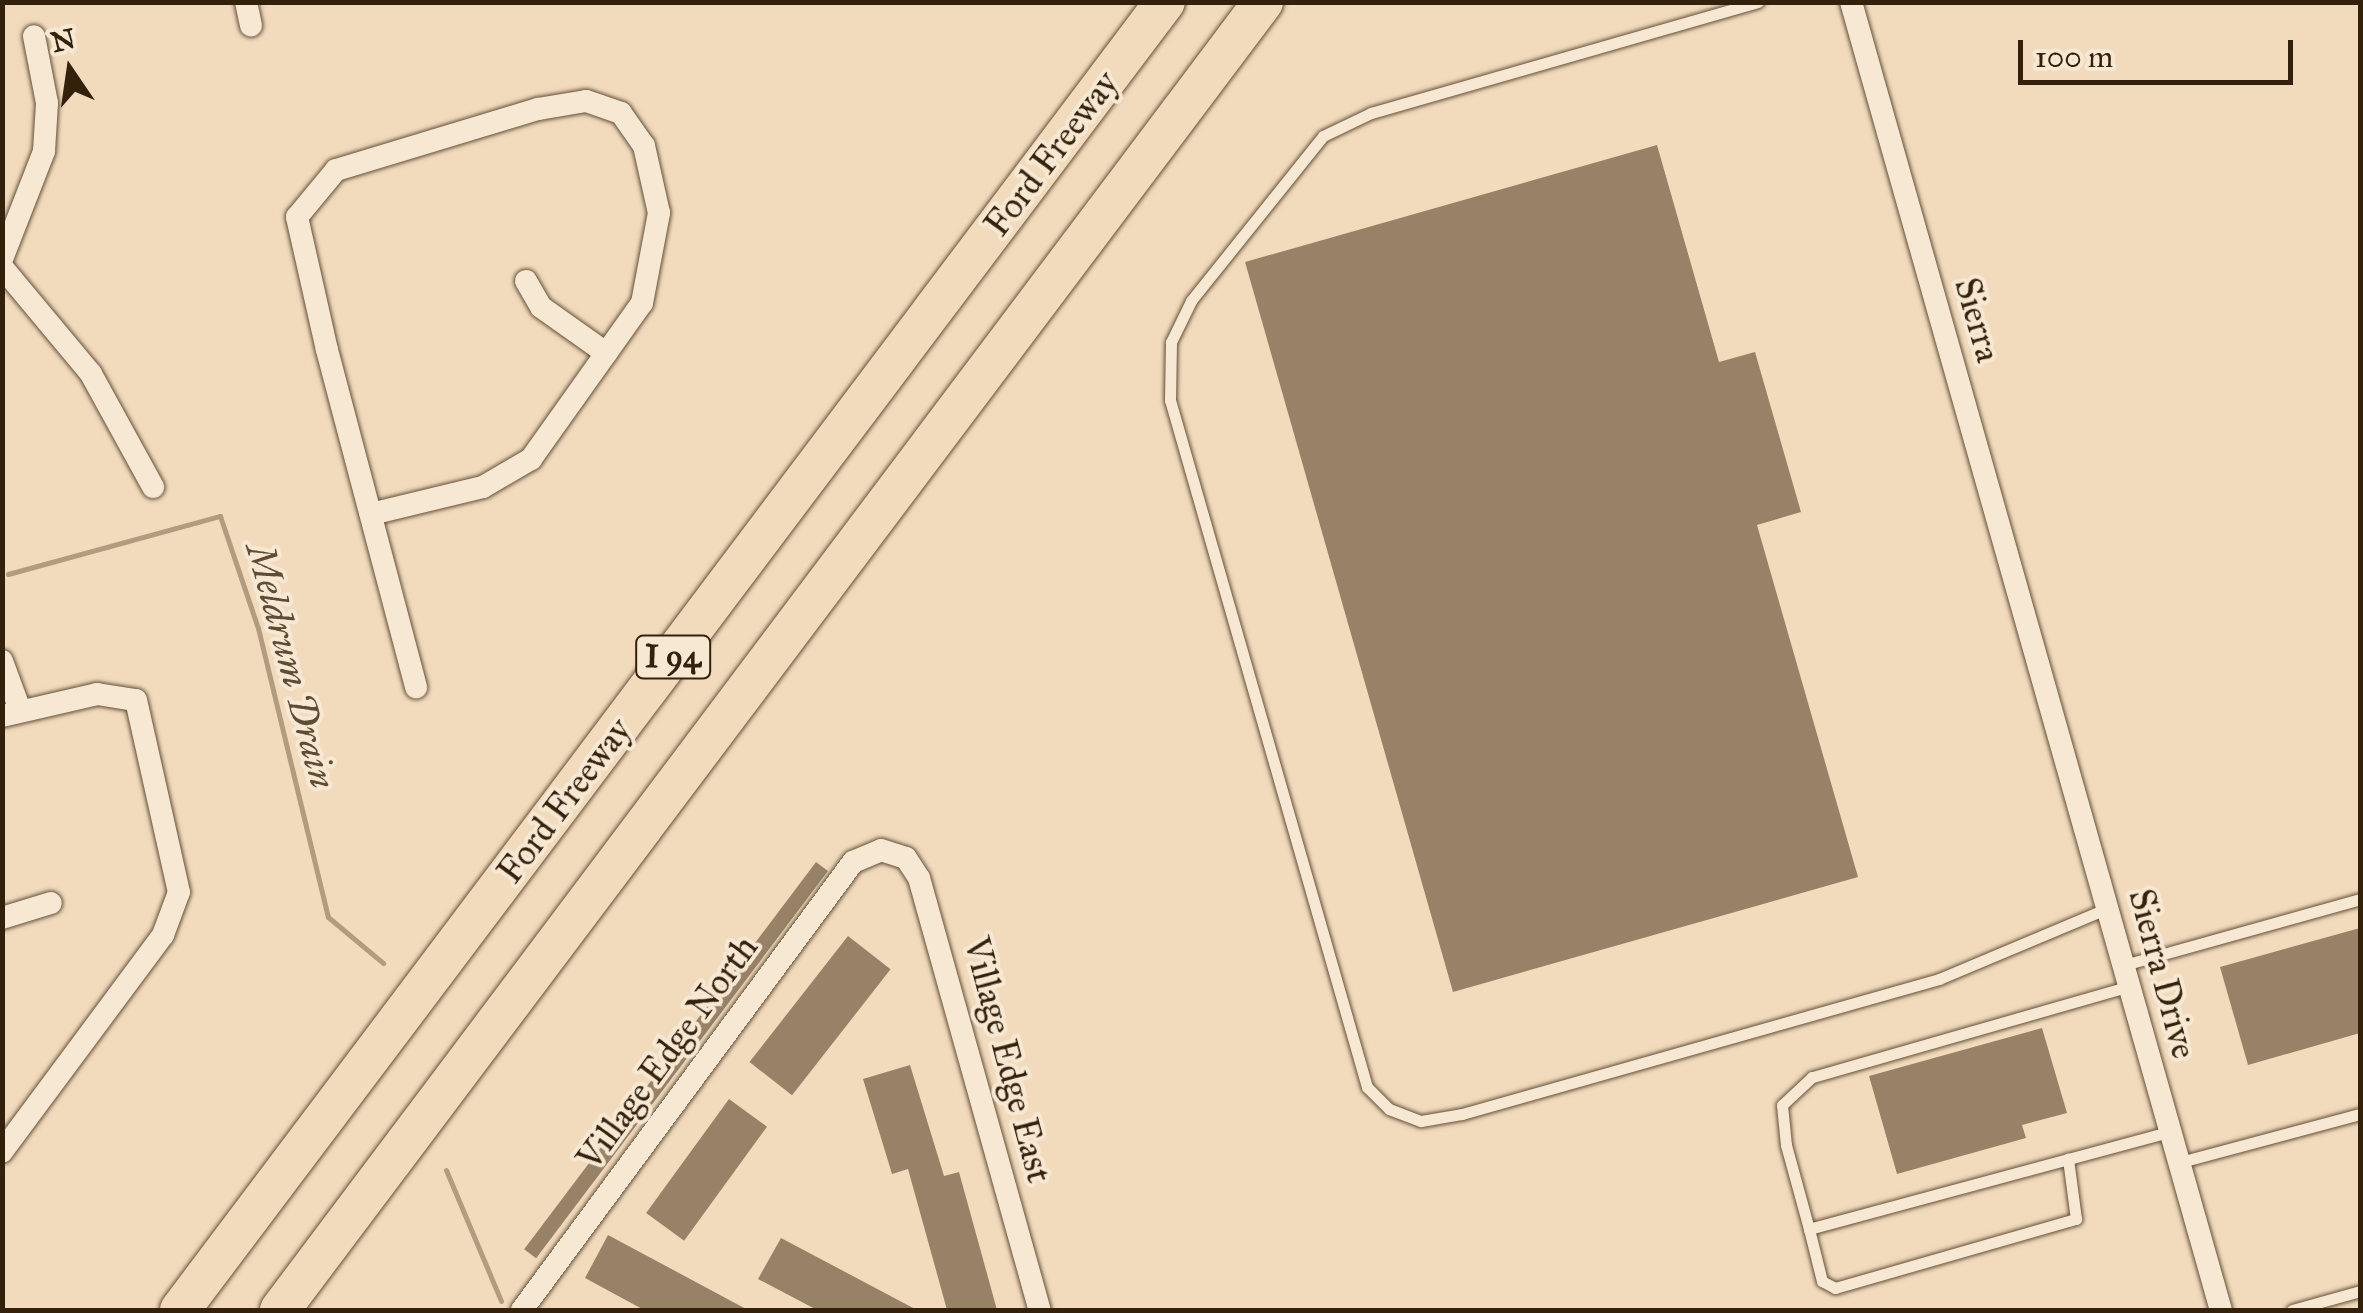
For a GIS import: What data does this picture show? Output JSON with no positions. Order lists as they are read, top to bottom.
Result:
{
  "streets": {
    "highway": ["Ford Freeway", "I 94"],
    "street": [
      "Sierra",
      "Sierra Drive",
      "Village Edge North",
      "Village Edge East"
    ]
  },
  "crossings": [
    ["Sierra", "Sierra Drive"],
    ["Village Edge North", "Village Edge East"]
  ],
  "water": ["Meldrum Drain"],
  "scale_bar": "100 m",
  "north": "top"
}
